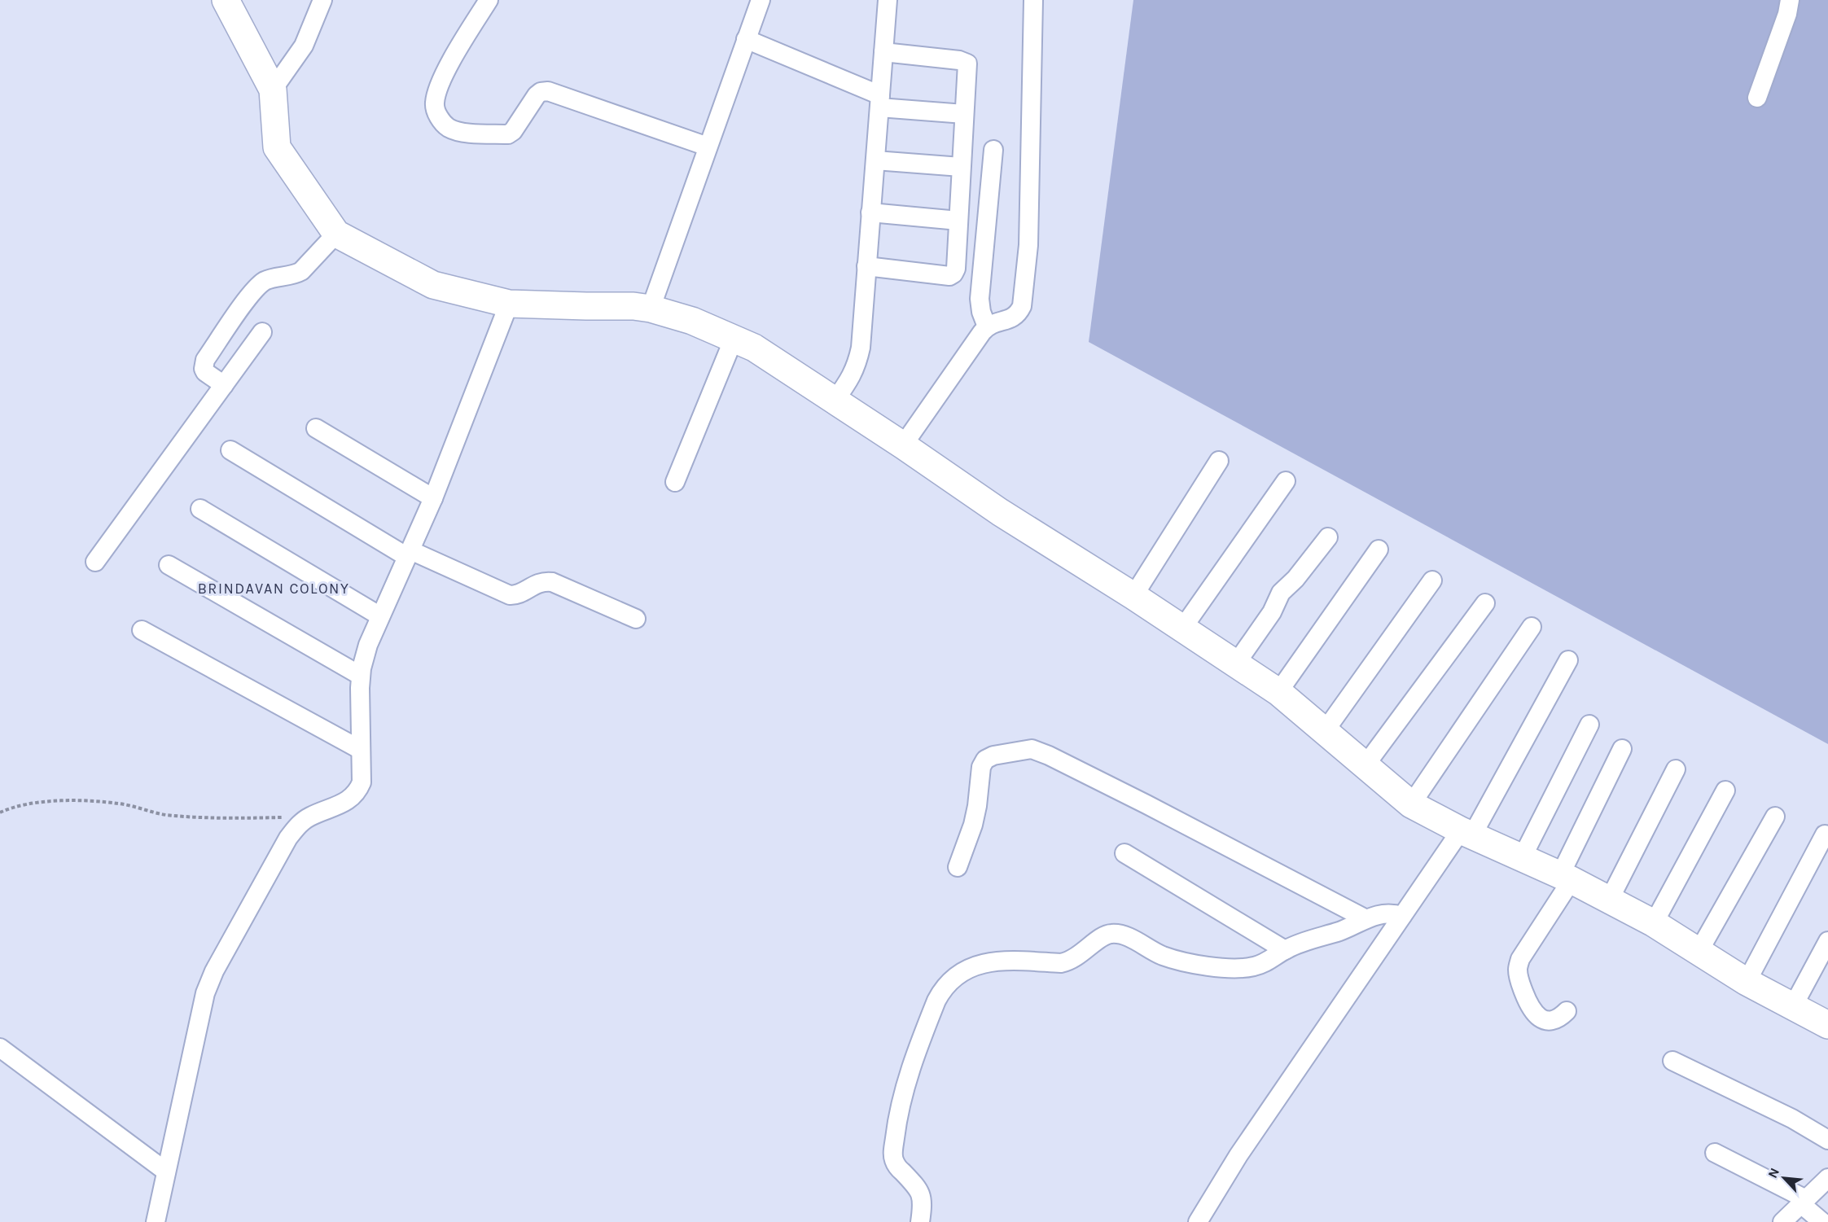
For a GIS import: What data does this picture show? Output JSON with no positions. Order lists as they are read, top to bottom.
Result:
{
  "districts": ["BRINDAVAN COLONY"],
  "north": "top left"
}
